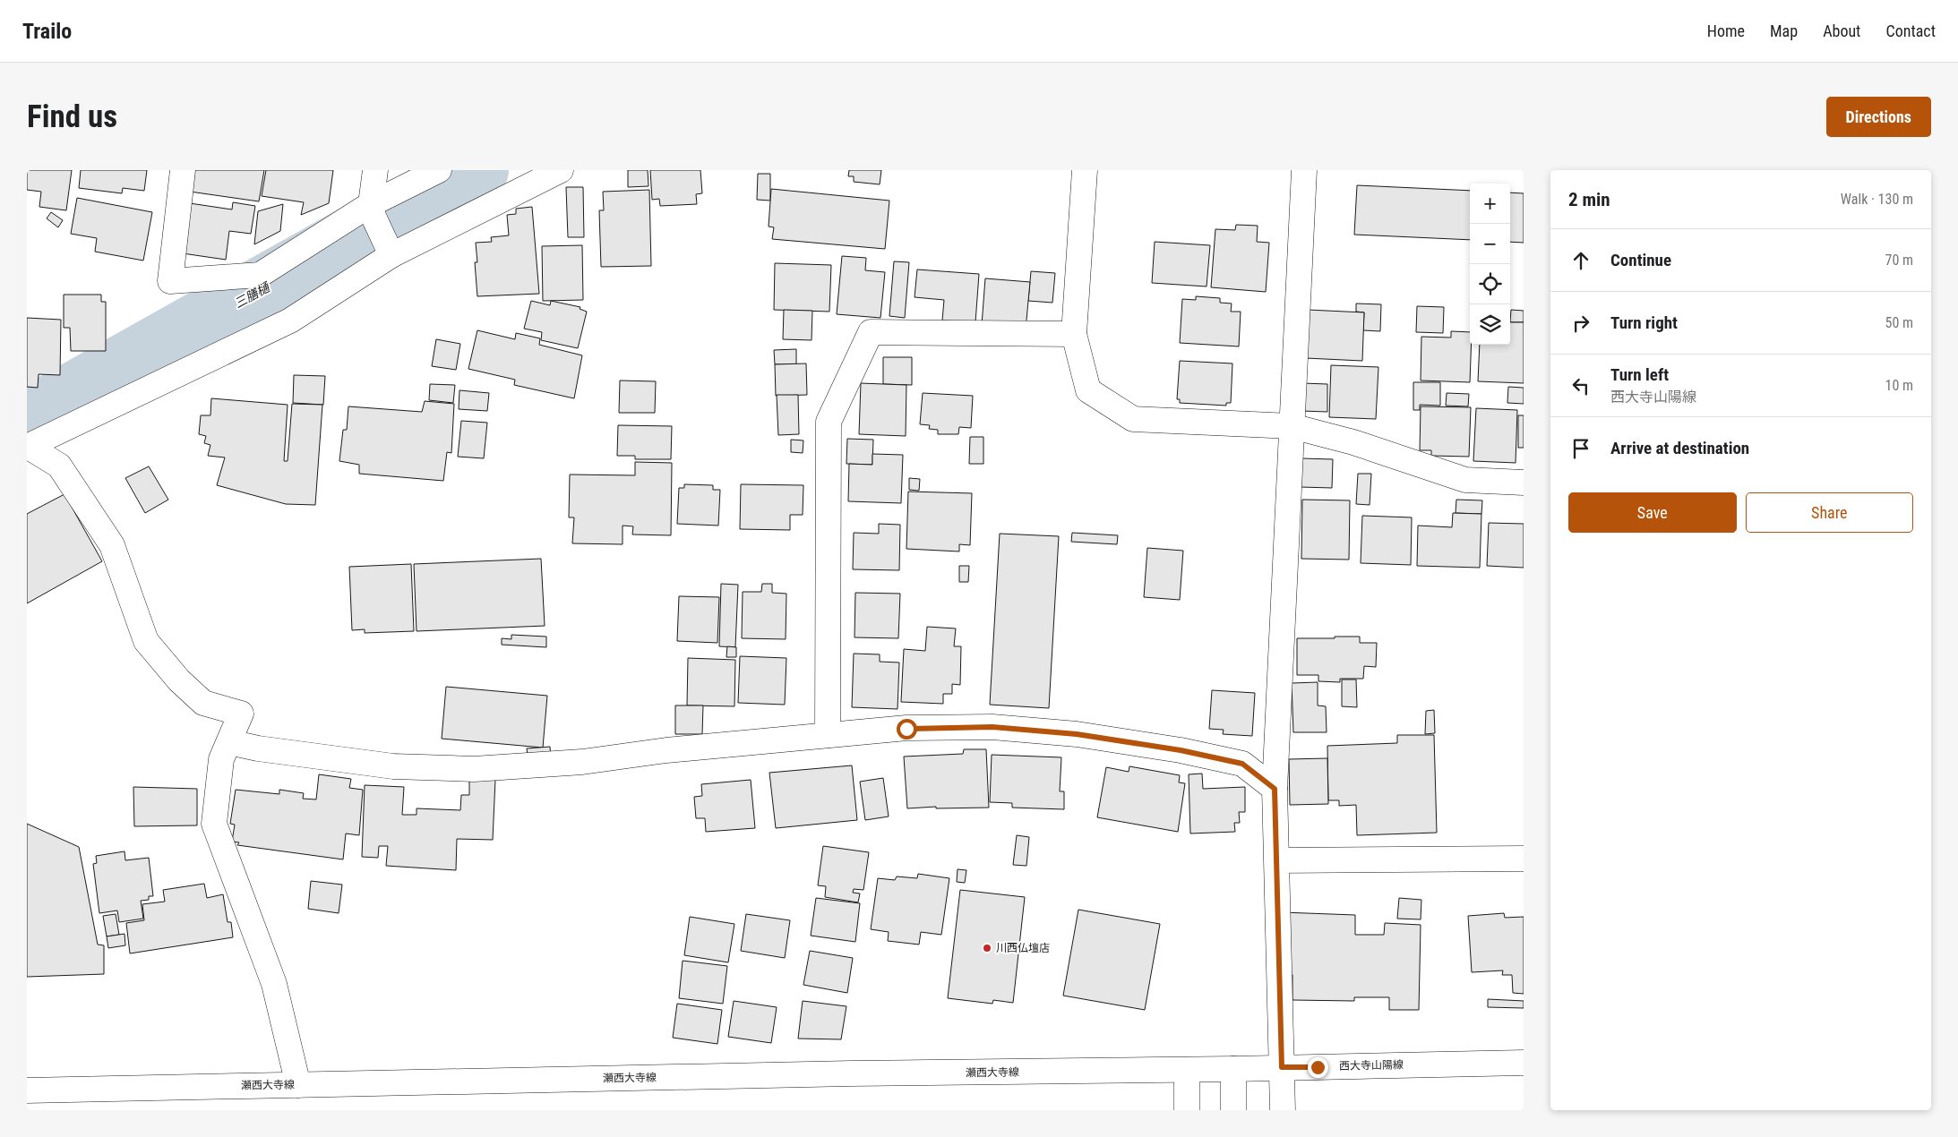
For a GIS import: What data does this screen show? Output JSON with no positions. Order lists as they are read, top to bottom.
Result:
{
  "streets": {
    "street": ["西大寺山陽線", "瀬西大寺線"]
  },
  "crossings": [
    ["西大寺山陽線", "瀬西大寺線"]
  ],
  "water": ["三膳樋"],
  "places": ["川西仏壇店"],
  "page": {
    "header": "Trailo",
    "nav": [
      "Home",
      "Map",
      "About",
      "Contact"
    ],
    "buttons": [
      "Directions",
      ["Save", "Share"]
    ],
    "title": "Find us",
    "heading": ["2 min", "Walk · 130 m"],
    "map_buttons": ["+", "−"],
    "list": [
      ["Continue", "70 m"],
      ["Turn right", "50 m"],
      ["Turn left", "西大寺山陽線", "10 m"],
      "Arrive at destination"
    ]
  }
}
